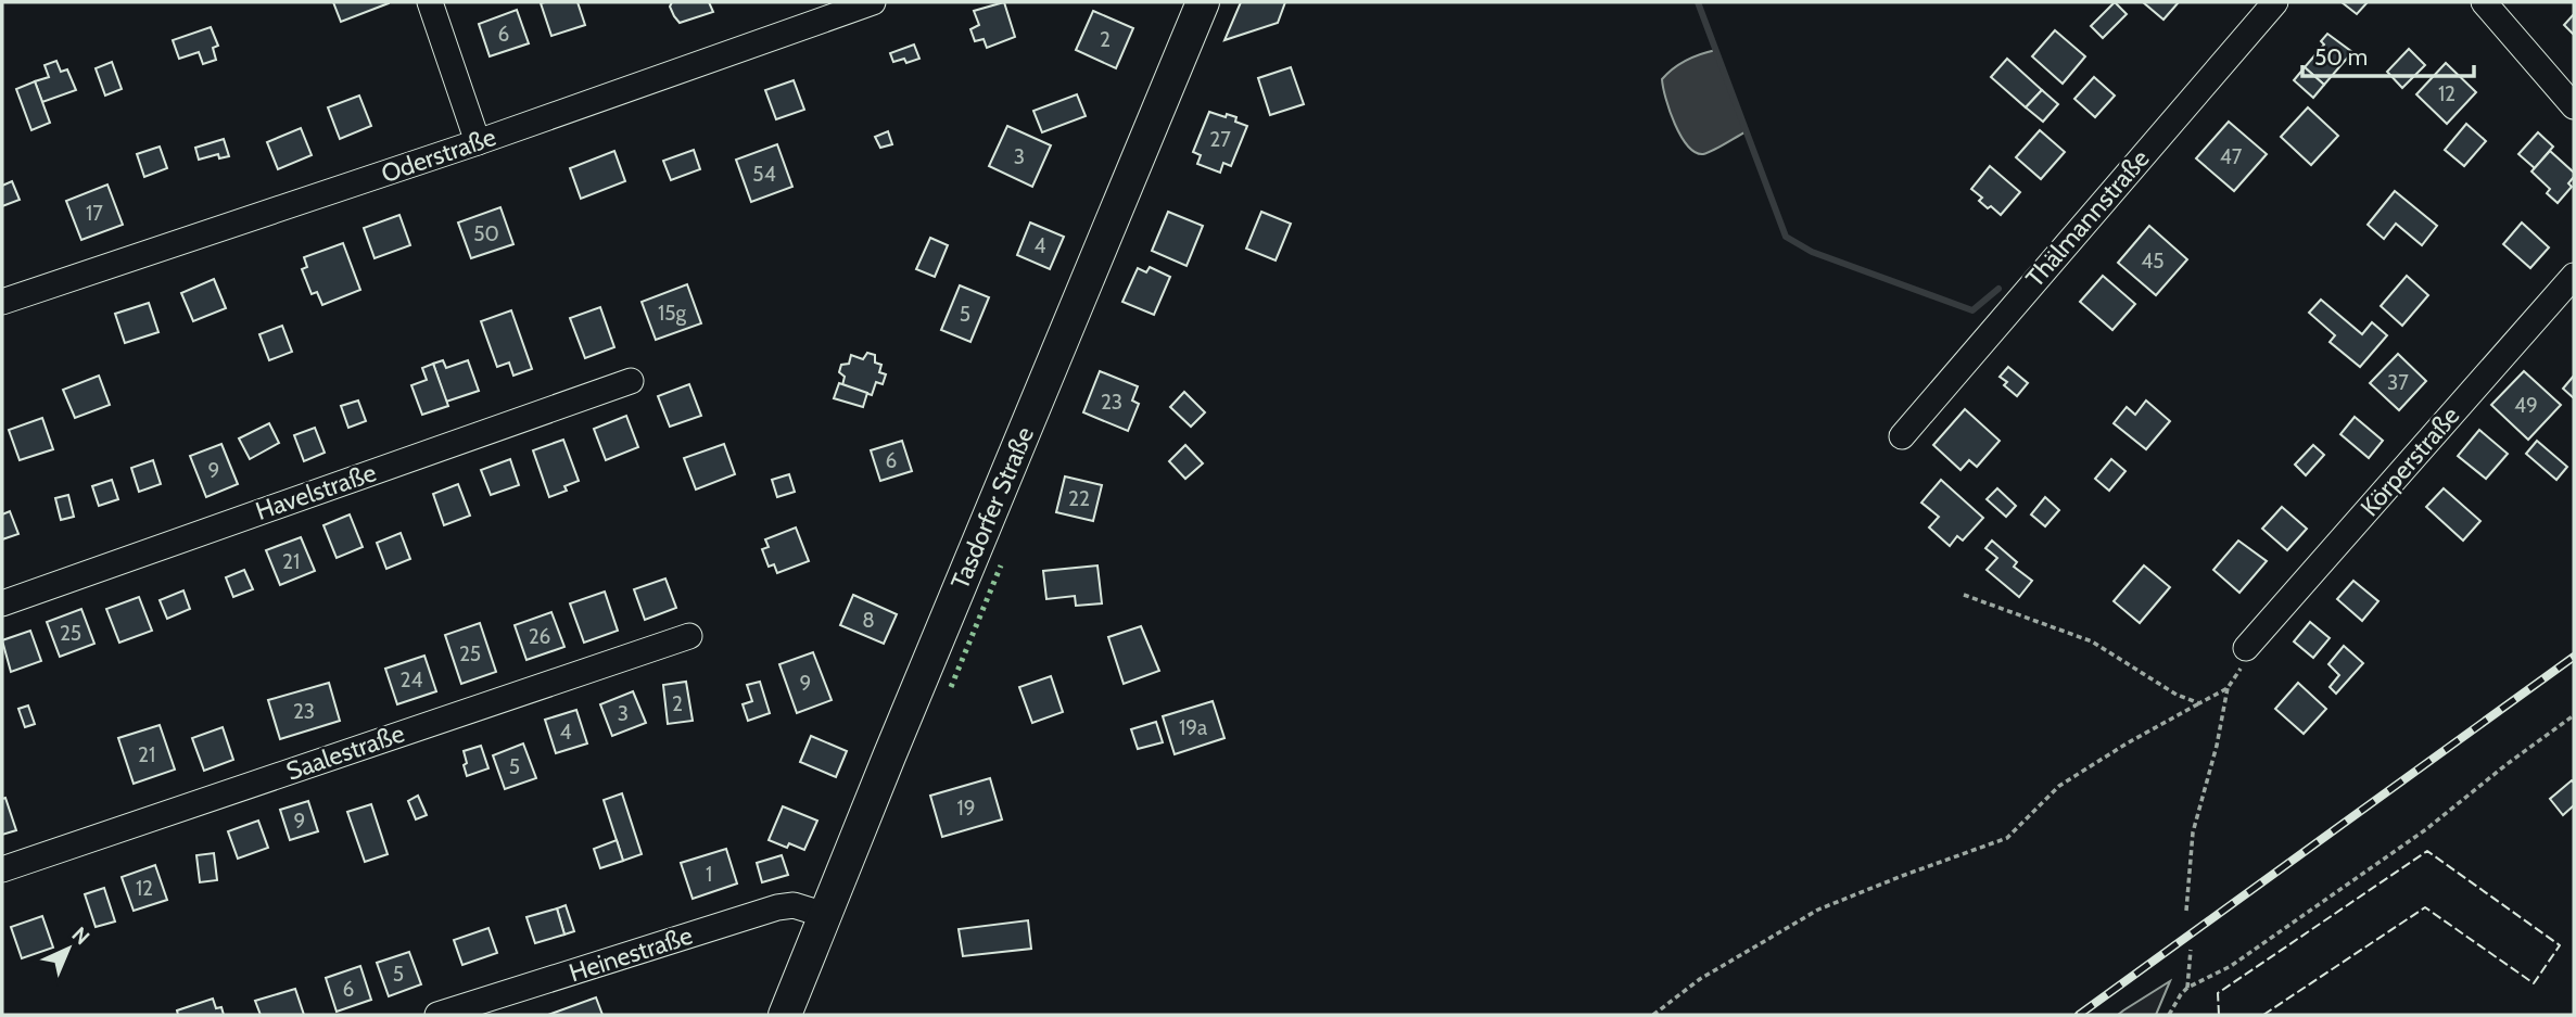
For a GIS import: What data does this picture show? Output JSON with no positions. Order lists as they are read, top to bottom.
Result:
{
  "streets": {
    "main road": ["Tasdorfer Straße"],
    "street": [
      "Oderstraße",
      "Thälmannstraße",
      "Körperstraße",
      "Havelstraße",
      "Saalestraße",
      "Heinestraße"
    ]
  },
  "crossings": [
    ["Tasdorfer Straße", "Heinestraße"]
  ],
  "house_numbers": [
    "6",
    "2",
    "12",
    "27",
    "3",
    "47",
    "54",
    "17",
    "50",
    "4",
    "45",
    "15g",
    "5",
    "37",
    "23",
    "49",
    "6",
    "9",
    "22",
    "21",
    "8",
    "25",
    "26",
    "25",
    "24",
    "9",
    "2",
    "23",
    "3",
    "19a",
    "4",
    "21",
    "5",
    "19",
    "9",
    "1",
    "12",
    "5",
    "6"
  ],
  "scale_bar": "50 m",
  "north": "top right"
}
